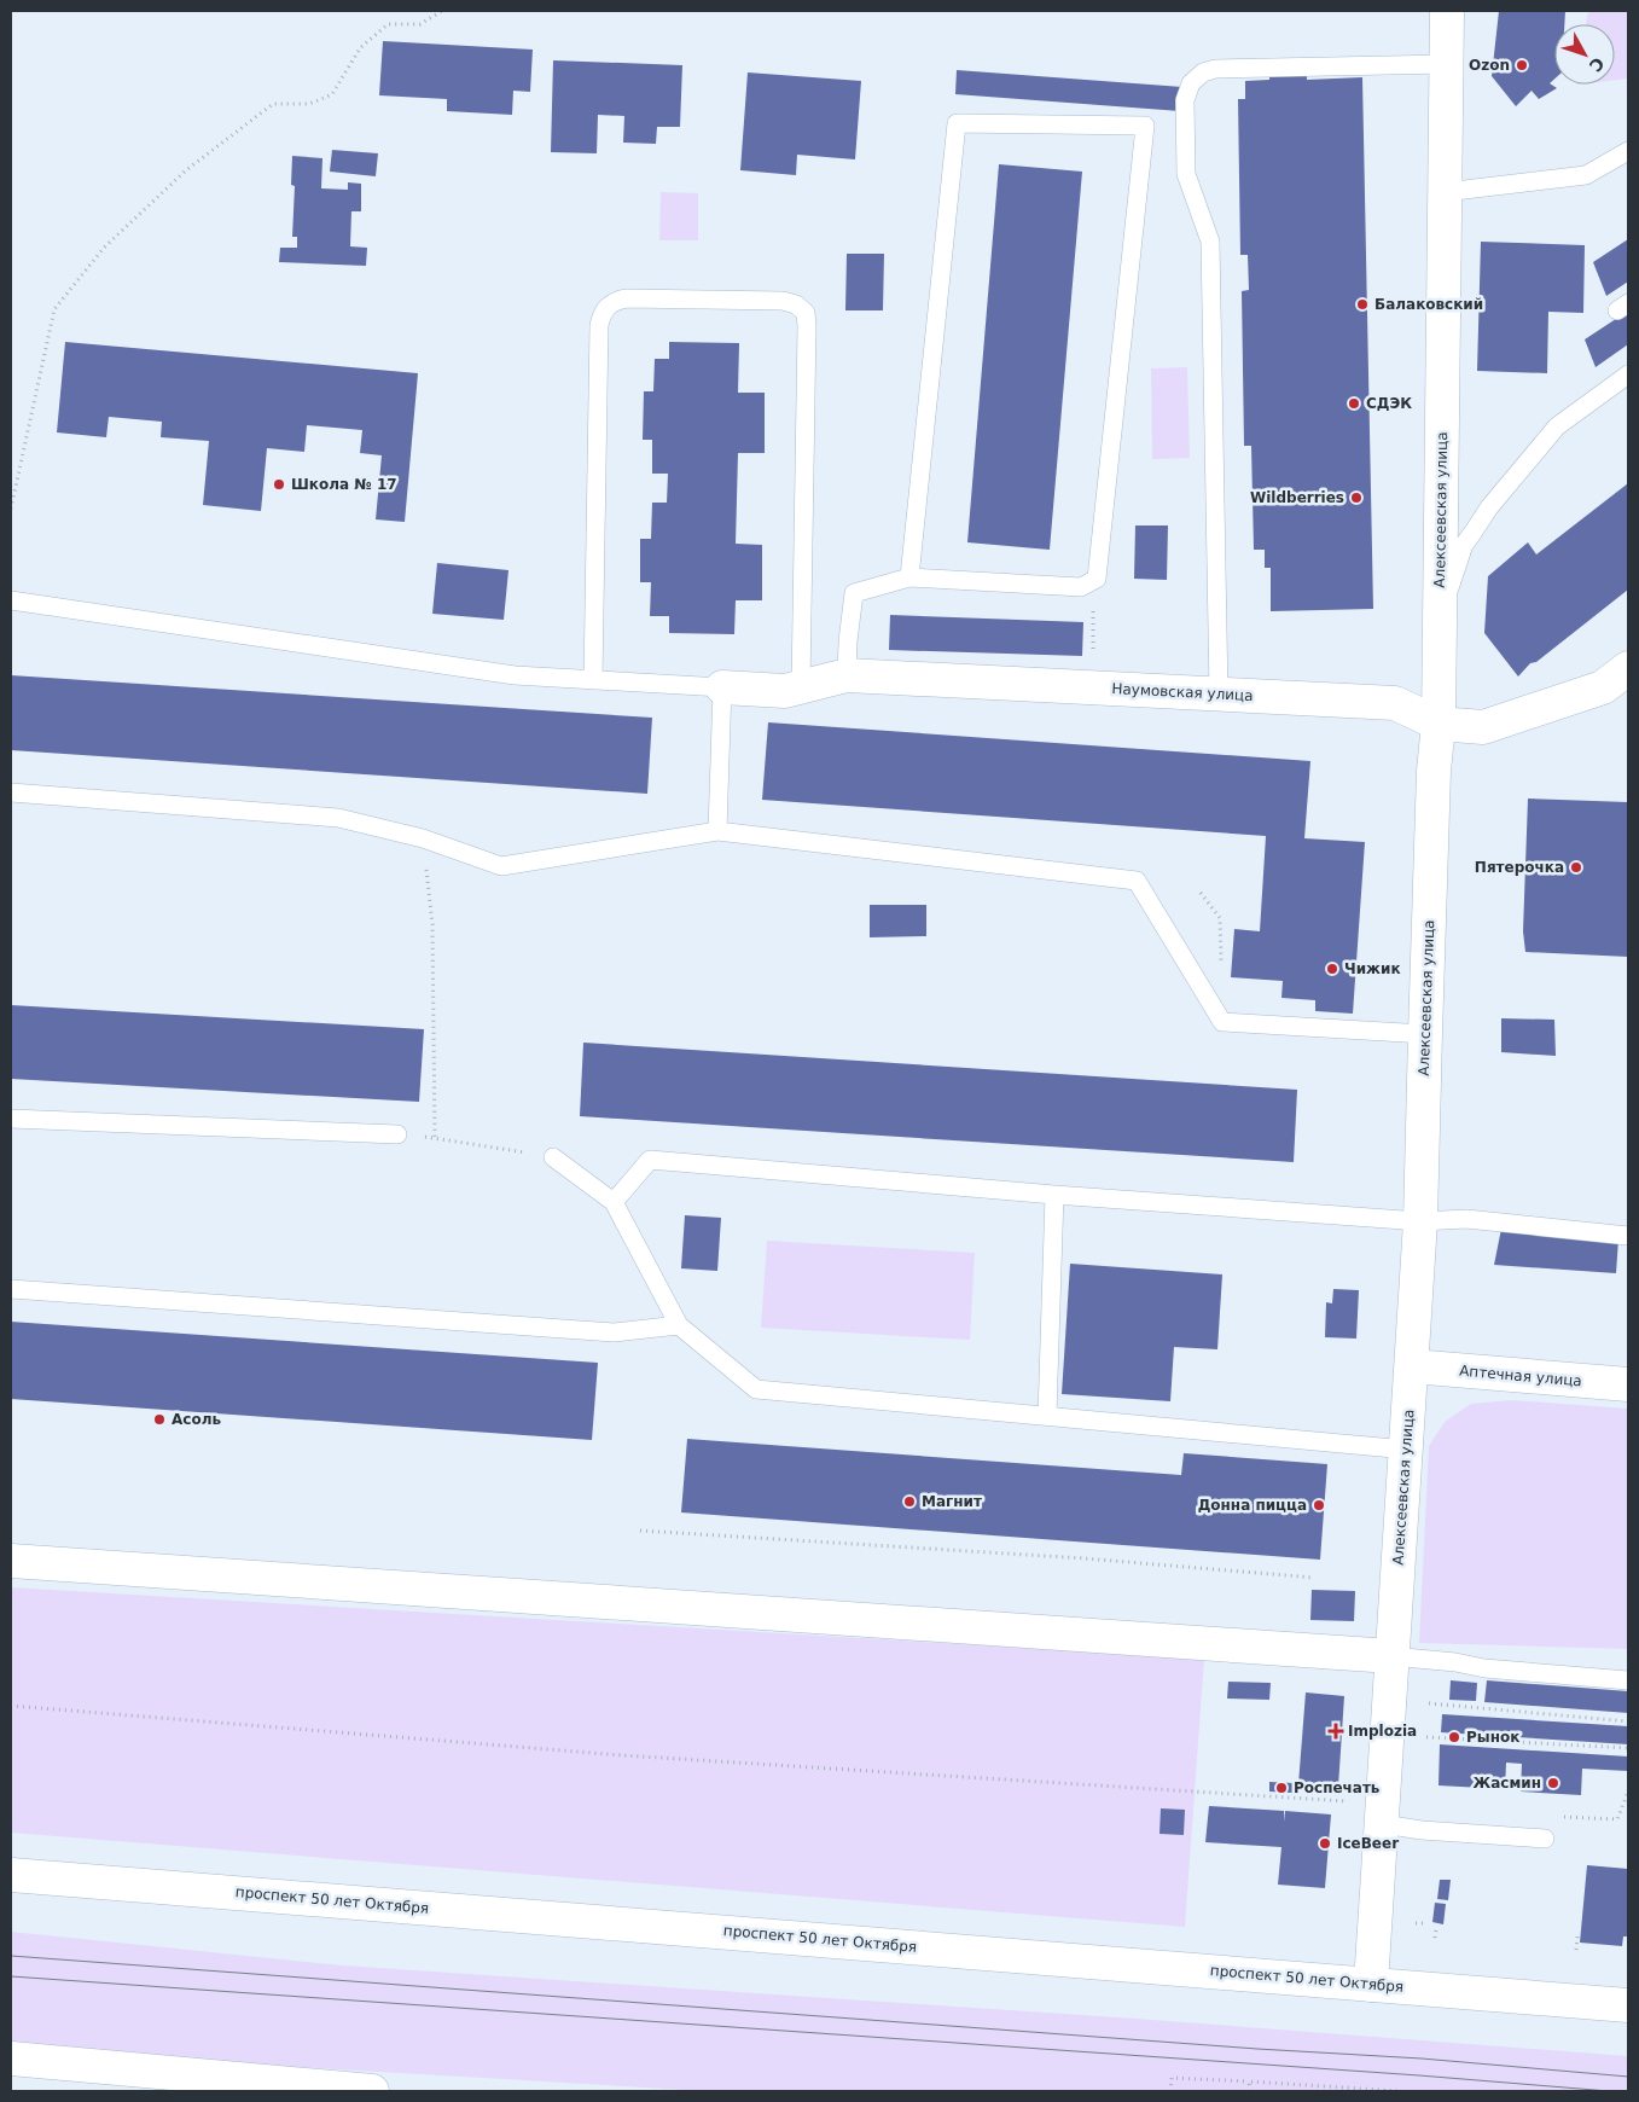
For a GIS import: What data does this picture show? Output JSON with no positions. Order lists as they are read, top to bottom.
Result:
{
  "streets": {
    "street": [
      "Алексеевская улица",
      "Наумовская улица",
      "Аптечная улица",
      "проспект 50 лет Октября"
    ]
  },
  "crossings": [
    ["Алексеевская улица", "Наумовская улица"],
    ["Алексеевская улица", "Аптечная улица"],
    ["Алексеевская улица", "проспект 50 лет Октября"]
  ],
  "places": {
    "other": [
      "Ozon",
      "Балаковский",
      "СДЭК",
      "Школа № 17",
      "Wildberries",
      "Пятерочка",
      "Чижик",
      "Асоль",
      "Магнит",
      "Донна пицца",
      "Рынок",
      "Жасмин",
      "Роспечать",
      "IceBeer"
    ],
    "health": ["Implozia"]
  },
  "north": "bottom right"
}
